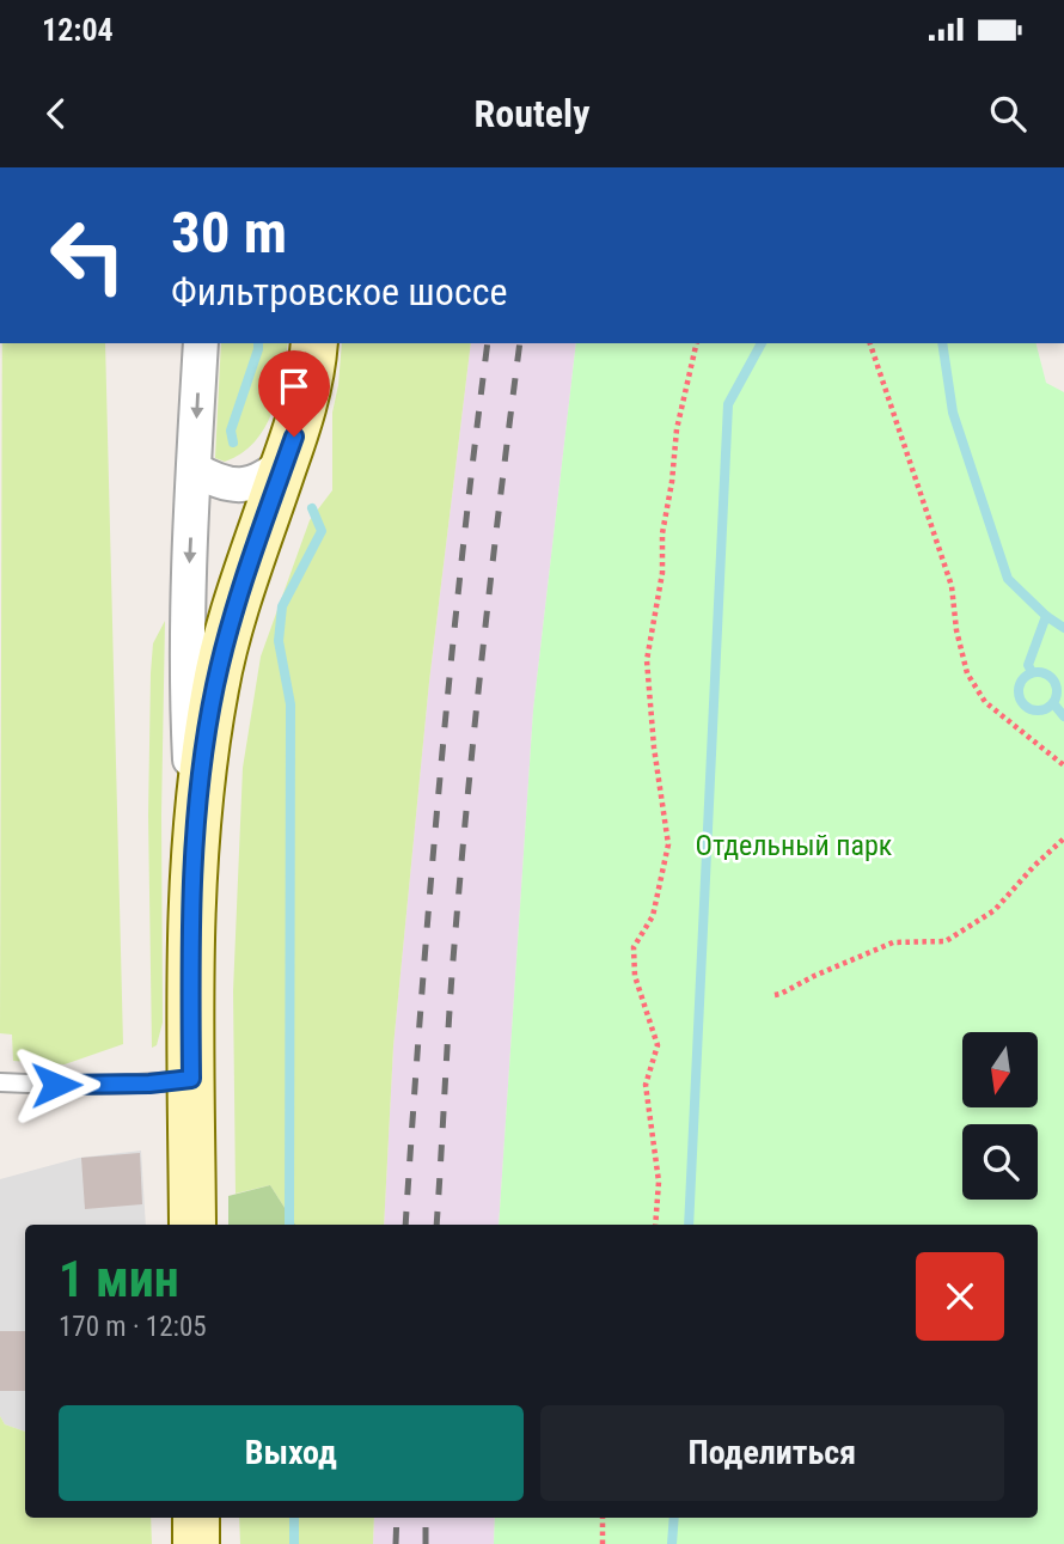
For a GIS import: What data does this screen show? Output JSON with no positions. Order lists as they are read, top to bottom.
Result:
{
  "parks": ["Отдельный парк"],
  "north": "bottom",
  "page": {
    "status": "12:04",
    "header": "Routely",
    "turn": ["30 m", "Фильтровское шоссе"],
    "heading": ["1 мин", "170 m · 12:05"],
    "buttons": ["Выход", "Поделиться"]
  }
}
